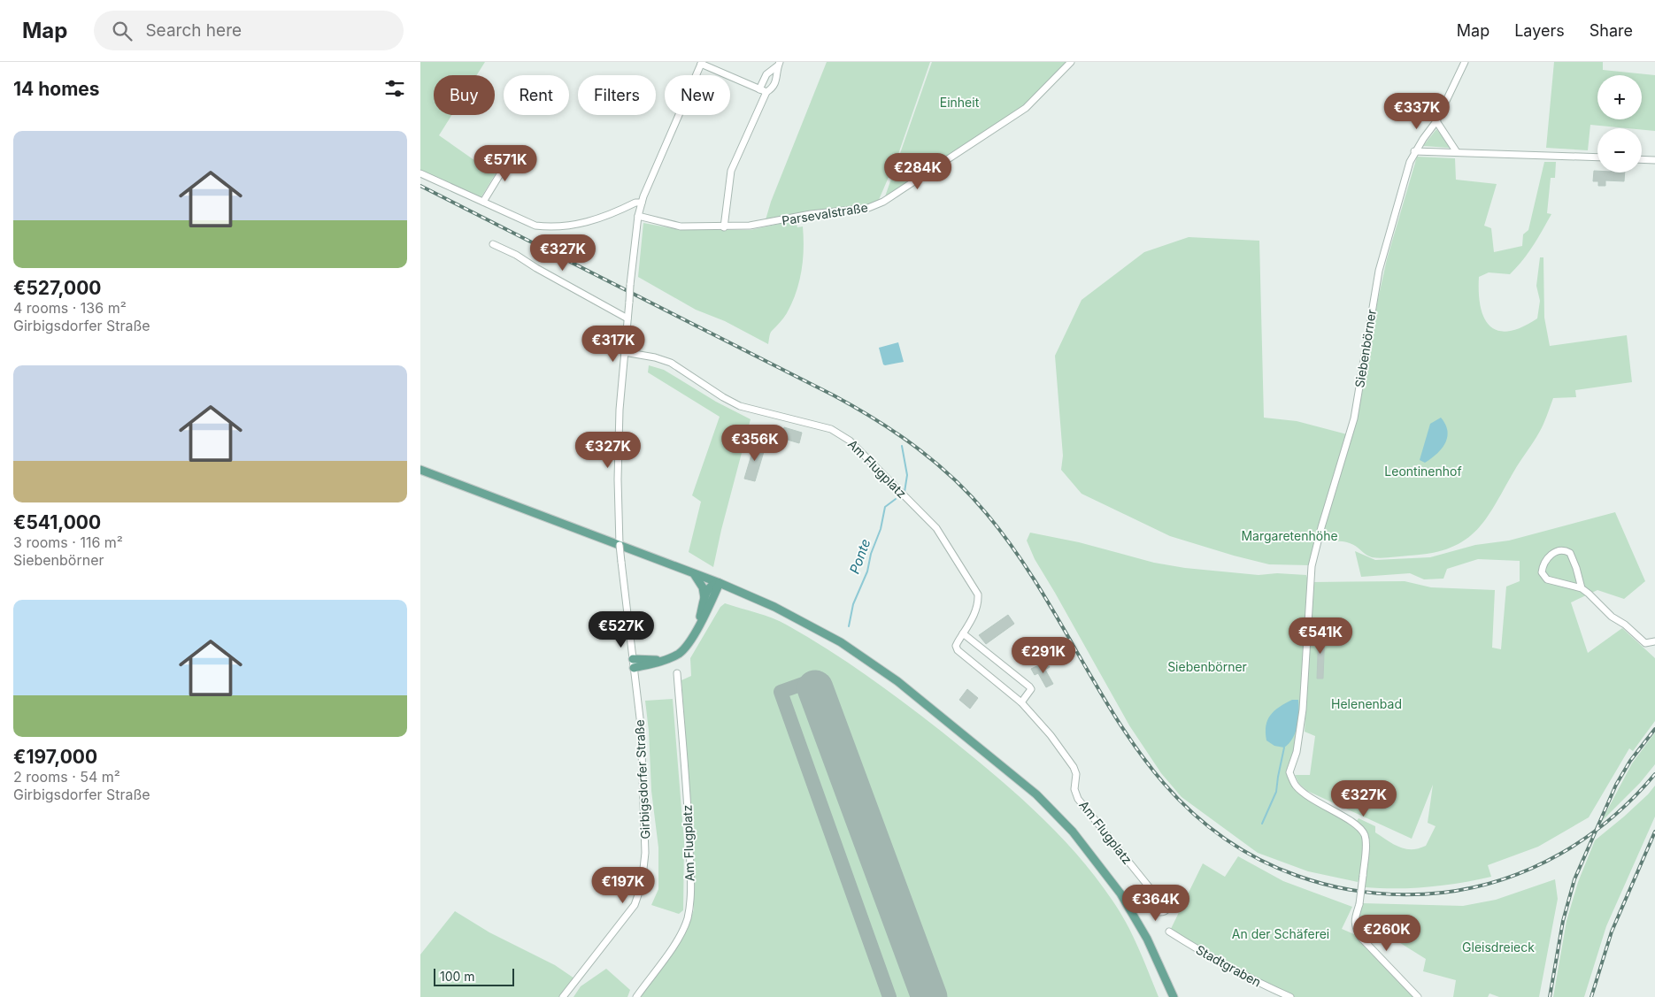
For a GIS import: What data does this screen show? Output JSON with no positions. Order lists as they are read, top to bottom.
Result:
{
  "streets": {
    "street": [
      "Parsevalstraße",
      "Siebenbörner",
      "Am Flugplatz",
      "Girbigsdorfer Straße",
      "Stadtgraben"
    ]
  },
  "crossings": [
    ["Am Flugplatz", "Girbigsdorfer Straße"]
  ],
  "water": ["Ponte"],
  "parks": [
    "Einheit",
    "Leontinenhof",
    "Margaretenhöhe",
    "Siebenbörner",
    "Helenenbad",
    "An der Schäferei",
    "Gleisdreieck"
  ],
  "scale_bar": "100 m",
  "page": {
    "header": "Map",
    "search": "Search here",
    "nav": ["Map", "Layers", "Share"],
    "heading": "14 homes",
    "map_buttons": ["+", "−"],
    "chip": [
      "Buy",
      "Rent",
      "Filters",
      "New"
    ],
    "price": [
      "€337K",
      "€571K",
      "€284K",
      "€327K",
      "€317K",
      "€356K",
      "€327K",
      "€527K",
      "€541K",
      "€291K",
      "€327K",
      "€197K",
      "€364K",
      "€260K"
    ],
    "list": [
      {
        "name": "€527,000",
        "note": "4 rooms · 136 m² · Girbigsdorfer Straße"
      },
      {
        "name": "€541,000",
        "note": "3 rooms · 116 m² · Siebenbörner"
      },
      {
        "name": "€197,000",
        "note": "2 rooms · 54 m² · Girbigsdorfer Straße"
      }
    ],
    "scale": "100 m"
  }
}
